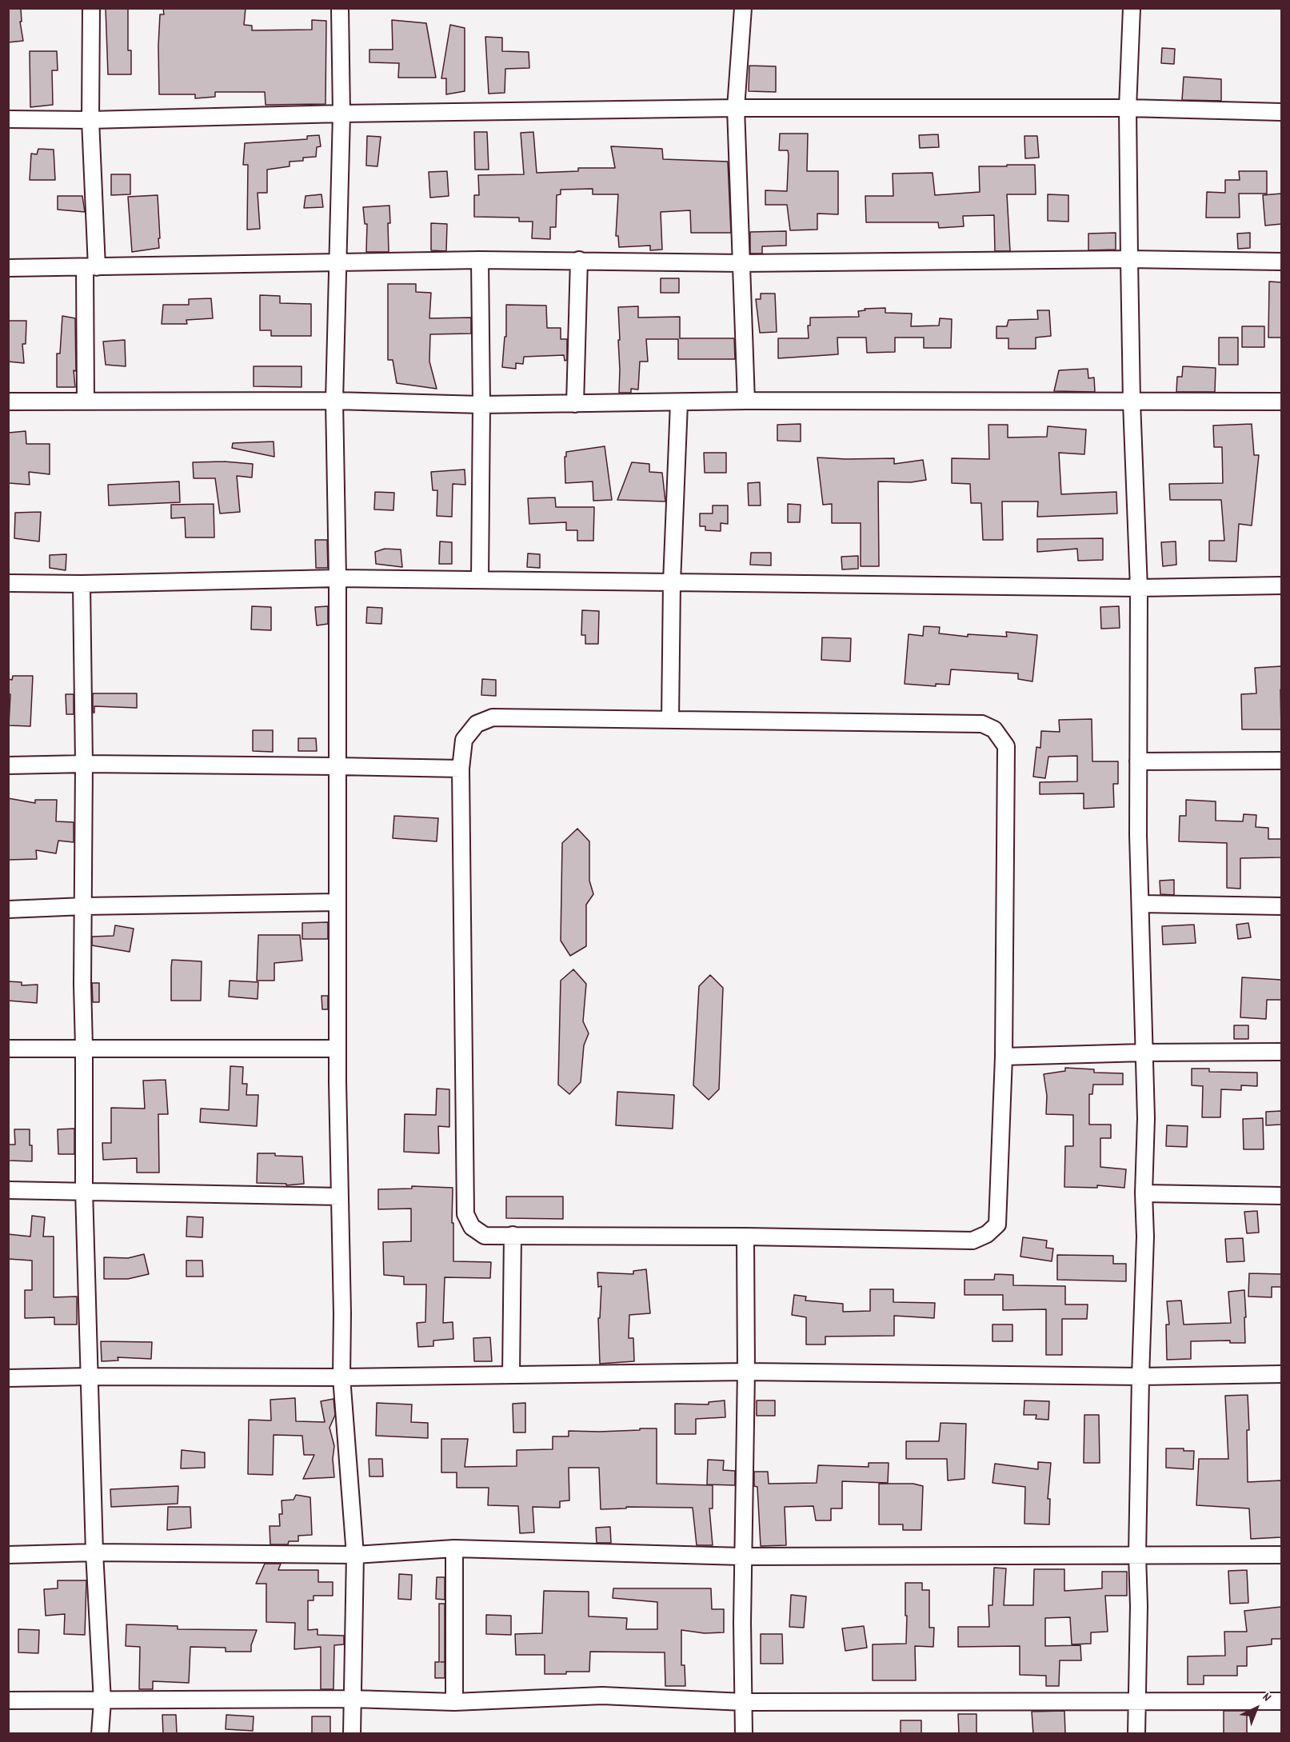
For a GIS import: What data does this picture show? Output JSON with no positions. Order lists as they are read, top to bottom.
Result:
{
  "north": "top right"
}
